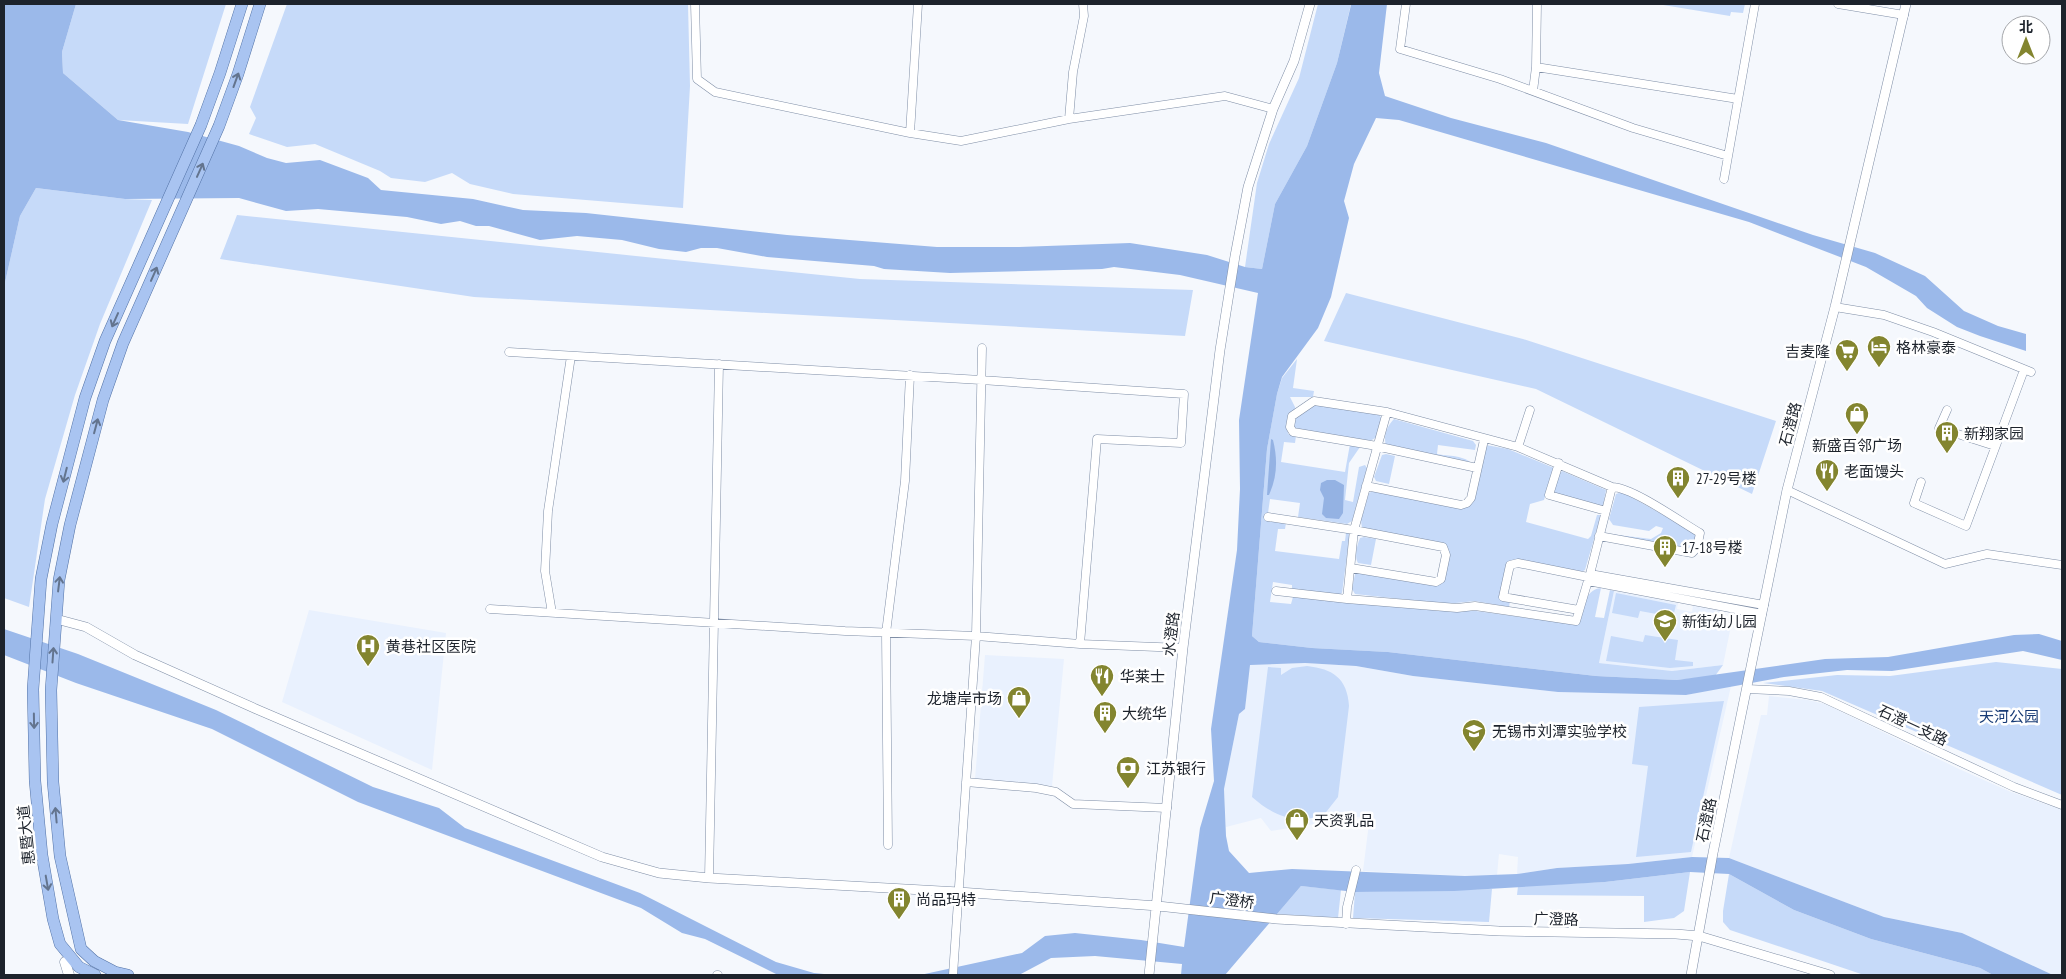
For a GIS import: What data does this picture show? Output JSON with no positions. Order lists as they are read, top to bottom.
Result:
{
  "streets": {
    "main road": ["惠暨大道"],
    "street": [
      "石澄路",
      "水澄路",
      "石澄一支路",
      "广澄桥",
      "广澄路"
    ]
  },
  "crossings": [
    ["石澄路", "石澄一支路"],
    ["石澄路", "广澄路"],
    ["水澄路", "广澄桥"],
    ["广澄桥", "广澄路"]
  ],
  "parks": ["天河公园"],
  "places": {
    "hotel": ["格林豪泰"],
    "supermarket": ["吉麦隆"],
    "shop": ["新盛百邻广场", "龙塘岸市场", "天资乳品"],
    "building": [
      "新翔家园",
      "27-29号楼",
      "17-18号楼",
      "大统华",
      "尚品玛特"
    ],
    "restaurant": ["老面馒头", "华莱士"],
    "school or university": ["新街幼儿园", "无锡市刘潭实验学校"],
    "hospital": ["黄巷社区医院"],
    "bank": ["江苏银行"]
  },
  "north": "top"
}
